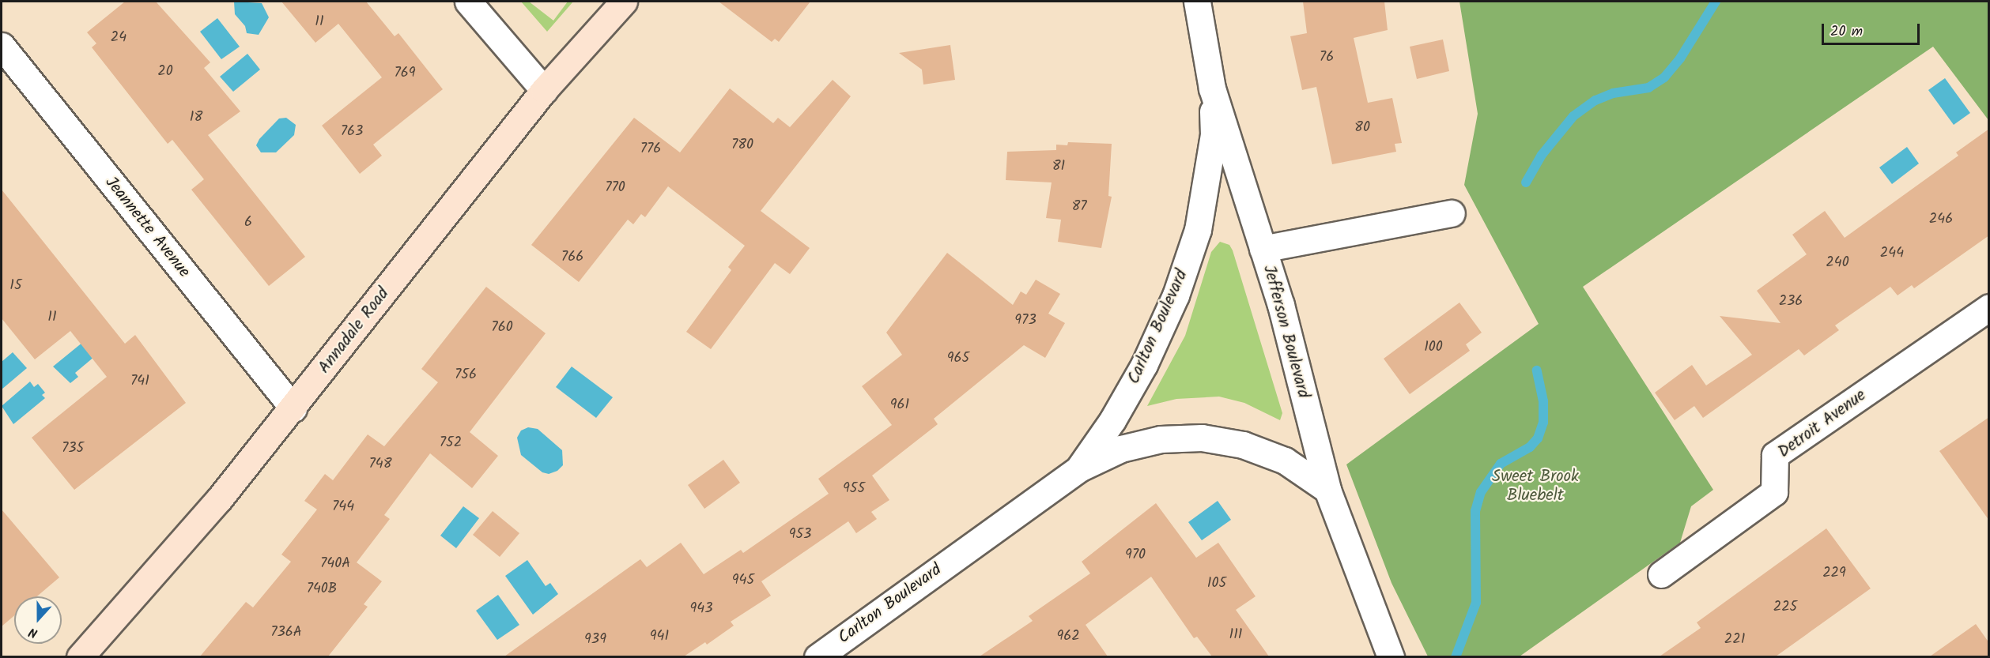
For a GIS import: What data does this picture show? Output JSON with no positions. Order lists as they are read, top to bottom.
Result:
{
  "streets": {
    "street": [
      "Jeannette Avenue",
      "Carlton Boulevard",
      "Annadale Road",
      "Jefferson Boulevard",
      "Detroit Avenue"
    ]
  },
  "crossings": [
    ["Jeannette Avenue", "Annadale Road"],
    ["Carlton Boulevard", "Jefferson Boulevard"]
  ],
  "parks": ["Sweet Brook Bluebelt"],
  "house_numbers": [
    "11",
    "24",
    "76",
    "20",
    "769",
    "18",
    "80",
    "763",
    "780",
    "776",
    "81",
    "770",
    "87",
    "246",
    "6",
    "244",
    "766",
    "240",
    "15",
    "236",
    "11",
    "973",
    "760",
    "100",
    "965",
    "756",
    "741",
    "961",
    "752",
    "735",
    "748",
    "955",
    "744",
    "953",
    "970",
    "740A",
    "229",
    "945",
    "105",
    "740B",
    "225",
    "943",
    "736A",
    "111",
    "941",
    "962",
    "939",
    "221"
  ],
  "scale_bar": "20 m",
  "north": "bottom"
}
